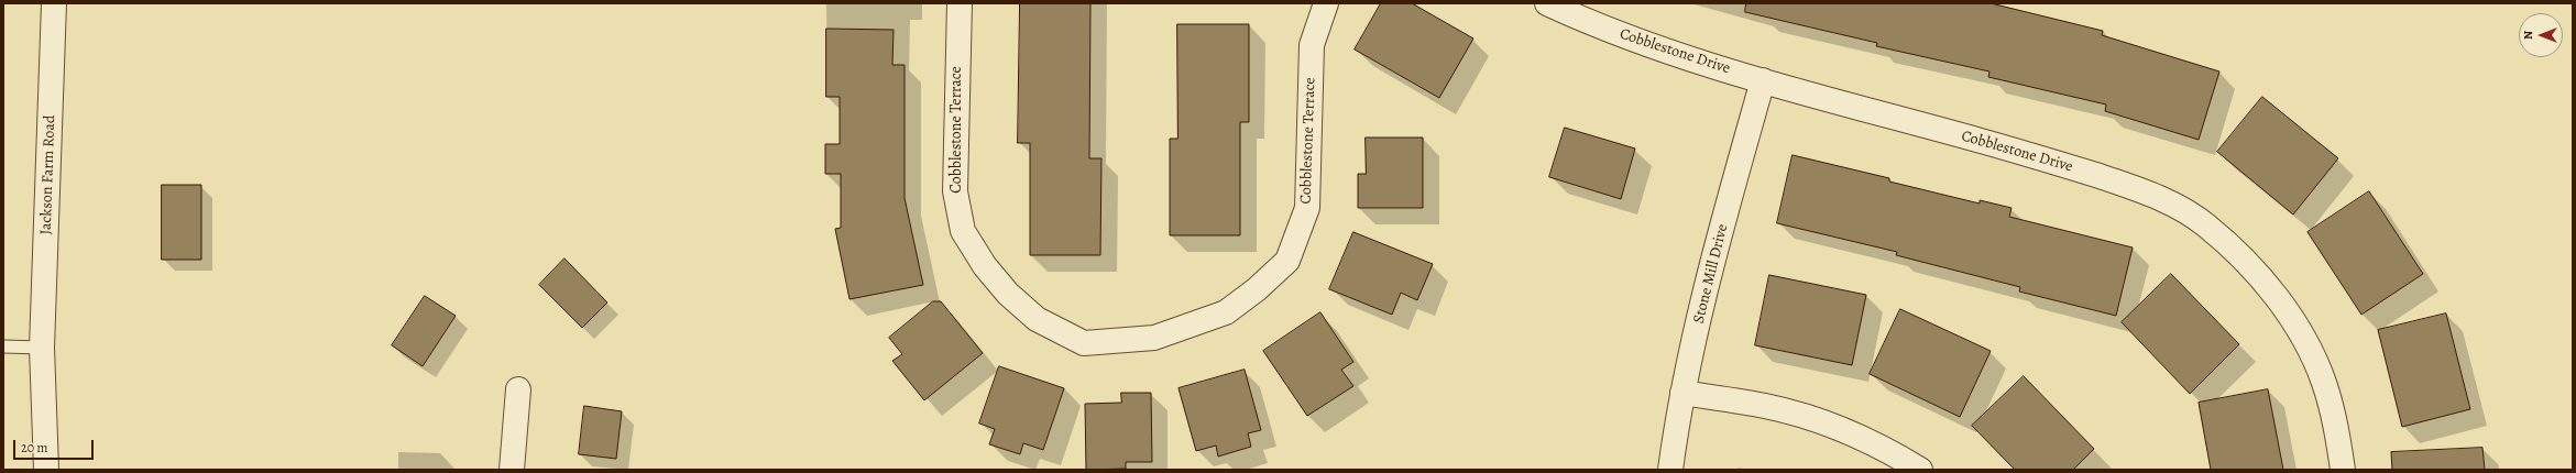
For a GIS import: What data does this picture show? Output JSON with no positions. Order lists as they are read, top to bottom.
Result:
{
  "streets": {
    "street": [
      "Cobblestone Drive",
      "Cobblestone Terrace",
      "Jackson Farm Road",
      "Stone Mill Drive"
    ]
  },
  "crossings": [
    ["Cobblestone Drive", "Stone Mill Drive"]
  ],
  "scale_bar": "20 m",
  "north": "left"
}
